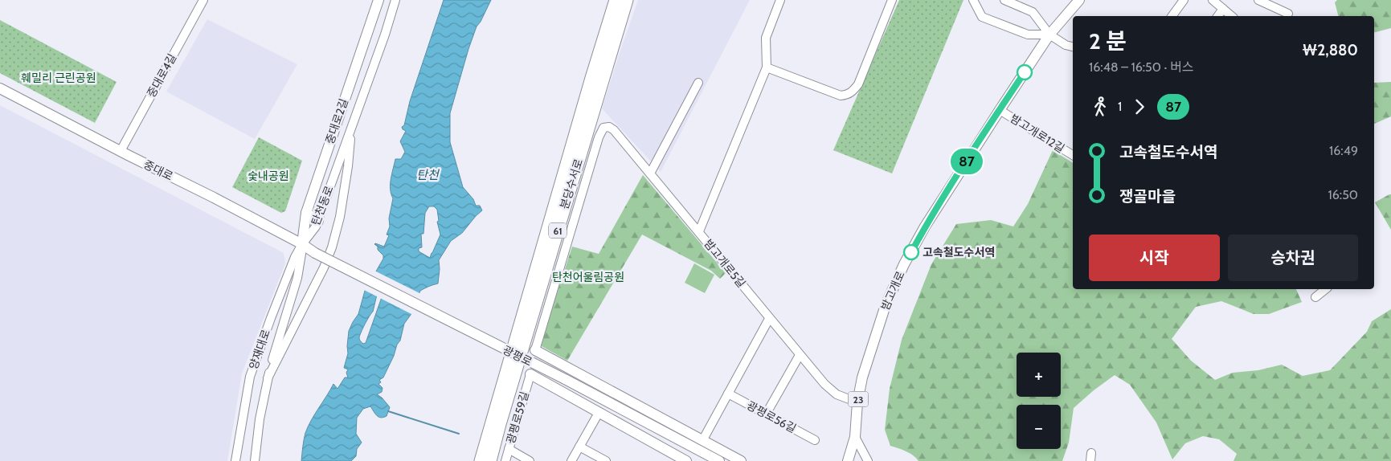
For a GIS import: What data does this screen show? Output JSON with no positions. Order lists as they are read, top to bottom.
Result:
{
  "streets": {
    "highway": ["분당수서로", "61"],
    "main road": [
      "중대로2길",
      "중대로",
      "밤고개로",
      "광평로",
      "23"
    ],
    "street": [
      "중대로4길",
      "밤고개로12길",
      "탄천동로",
      "밤고개로5길",
      "양재대로",
      "광평로56길",
      "광평로59길"
    ]
  },
  "crossings": [
    ["중대로4길", "중대로"],
    ["중대로2길", "중대로"],
    ["중대로2길", "탄천동로"],
    ["중대로2길", "양재대로"],
    ["밤고개로12길", "밤고개로"],
    ["중대로", "탄천동로"],
    ["중대로", "양재대로"],
    ["중대로", "광평로"],
    ["탄천동로", "양재대로"],
    ["밤고개로5길", "밤고개로"]
  ],
  "water": ["탄천"],
  "parks": ["훼밀리 근린공원", "숯내공원", "탄천어울림공원"],
  "places": ["고속철도수서역"],
  "lines": ["bus line 87"],
  "page": {
    "on_map": "87",
    "heading": ["2 분", "16:48 – 16:50 · 버스", "₩2,880"],
    "legs": ["1", "87"],
    "list": [
      {
        "name": "고속철도수서역",
        "value": "16:49"
      },
      {
        "name": "쟁골마을",
        "value": "16:50"
      }
    ],
    "buttons": ["시작", "승차권"],
    "map_buttons": ["+", "−"]
  }
}
